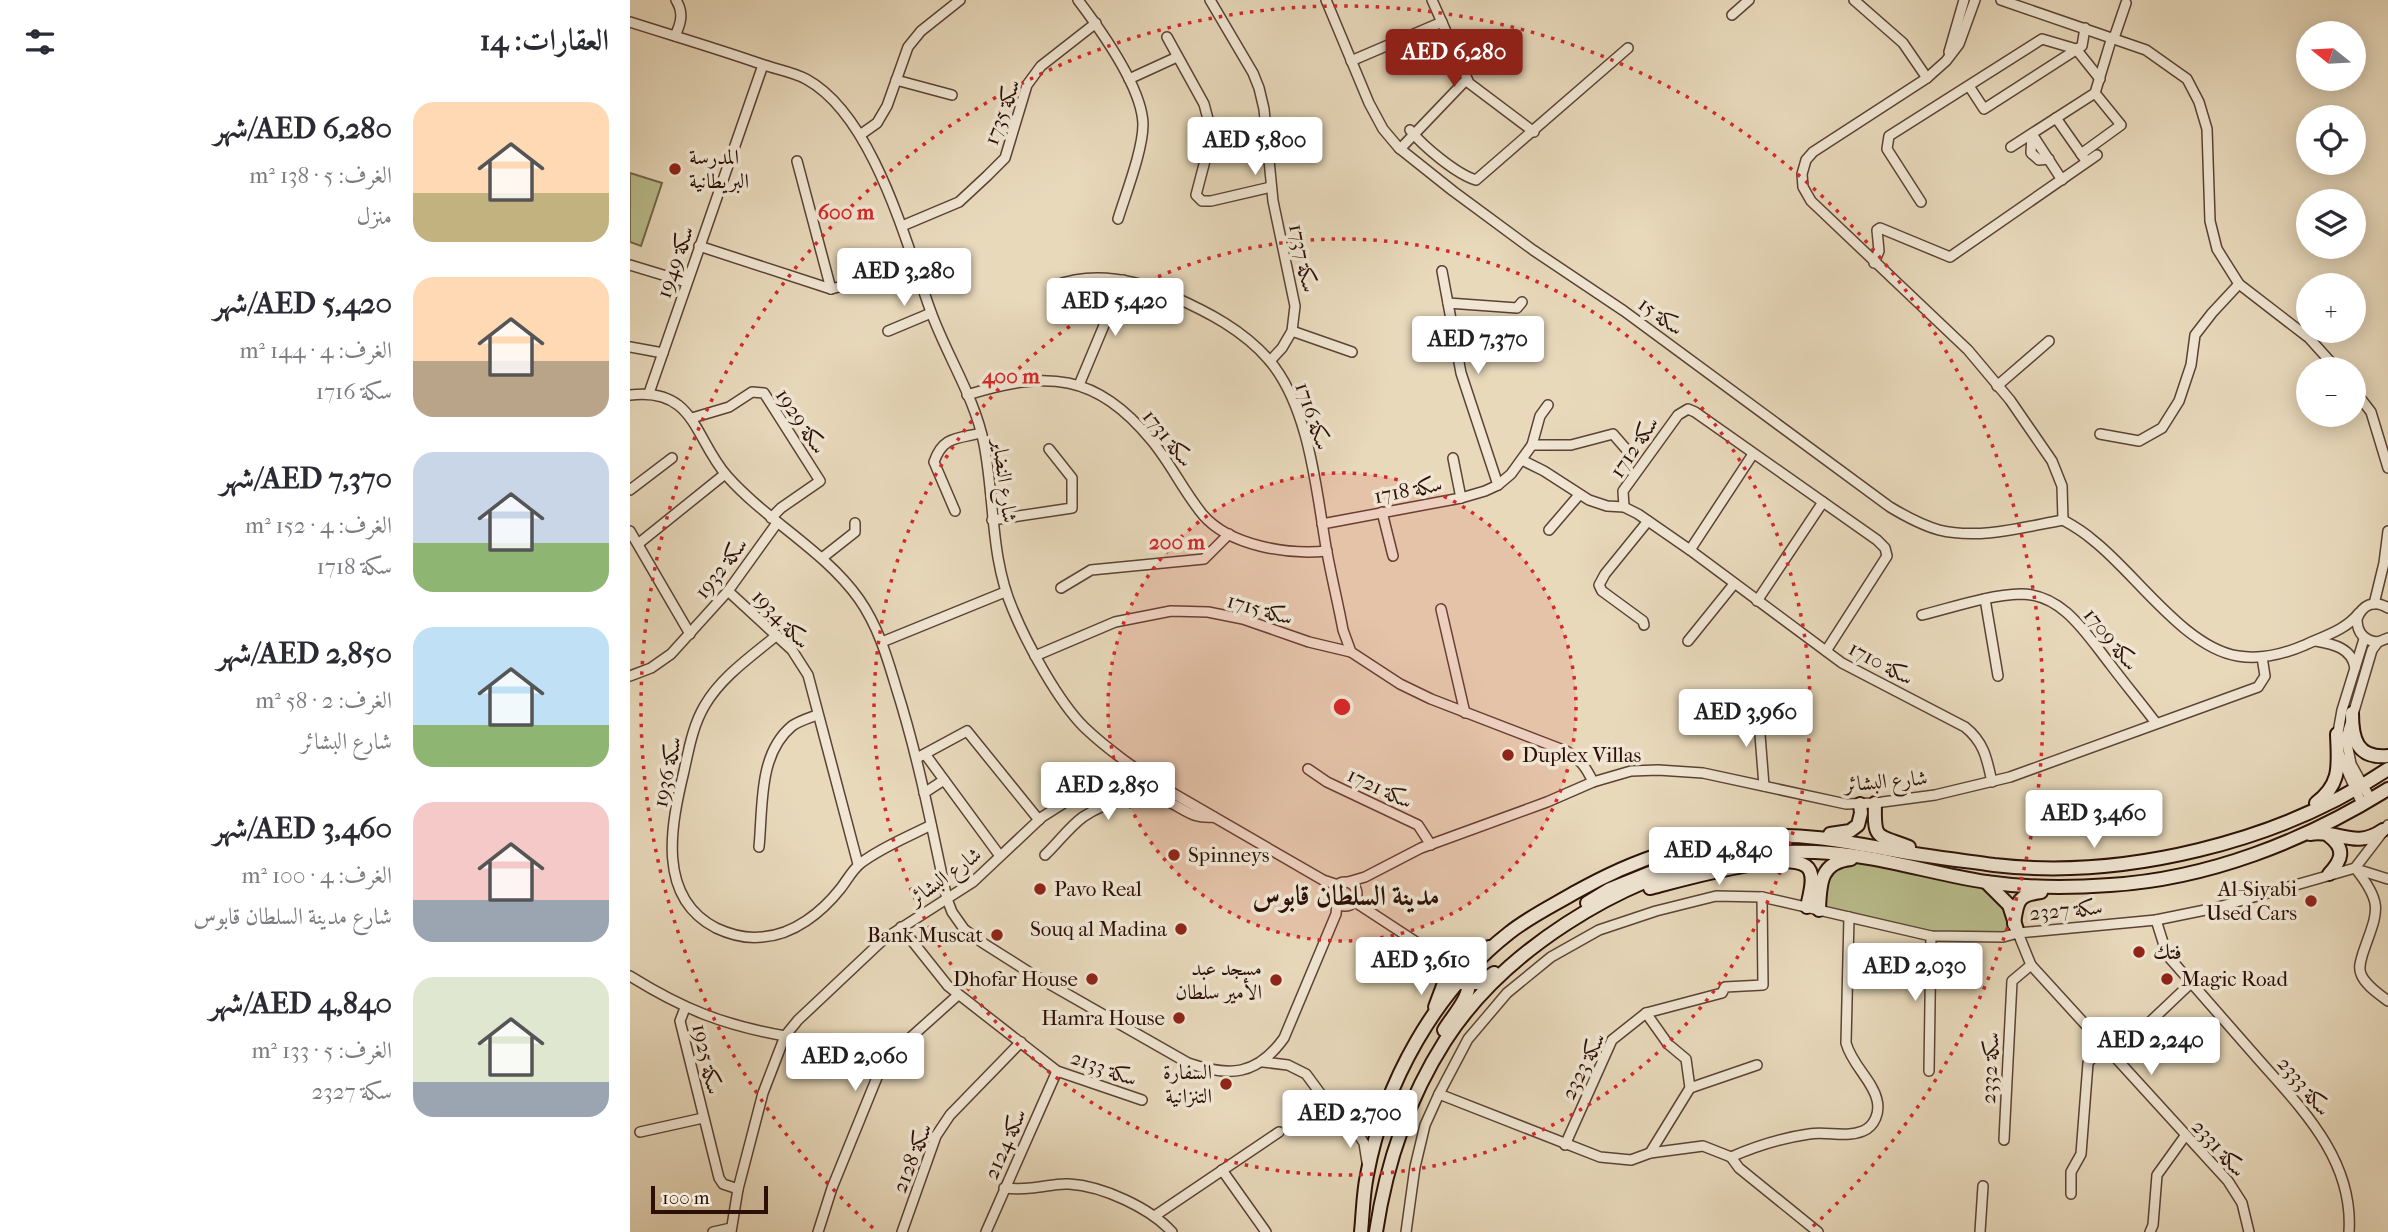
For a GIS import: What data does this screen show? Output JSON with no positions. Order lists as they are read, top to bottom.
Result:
{
  "streets": {
    "street": [
      "سكة 1735",
      "سكة 1737",
      "سكة 1949",
      "سكة 15",
      "سكة 1716",
      "سكة 1929",
      "سكة 1731",
      "سكة 1712",
      "شارع النضاير",
      "سكة 1718",
      "سكة 1932",
      "سكة 1715",
      "سكة 1934",
      "سكة 1709",
      "سكة 1710",
      "سكة 1936",
      "شارع البشائر",
      "سكة 1721",
      "سكة 2327",
      "سكة 1925",
      "سكة 2323",
      "سكة 2133",
      "سكة 2332",
      "سكة 2333",
      "سكة 2124",
      "سكة 2331",
      "سكة 2128"
    ]
  },
  "crossings": [
    ["سكة 1735", "شارع النضاير"],
    ["سكة 1949", "شارع النضاير"],
    ["سكة 1716", "سكة 1731"],
    ["سكة 1716", "سكة 1718"],
    ["سكة 1716", "سكة 1715"],
    ["سكة 1929", "سكة 1932"],
    ["سكة 1731", "شارع النضاير"],
    ["سكة 1712", "سكة 1710"],
    ["شارع النضاير", "سكة 1715"],
    ["شارع النضاير", "شارع البشائر"],
    ["سكة 1718", "سكة 1710"],
    ["سكة 1932", "سكة 1934"],
    ["سكة 1715", "شارع البشائر"],
    ["سكة 1934", "سكة 1936"],
    ["سكة 1709", "شارع البشائر"],
    ["سكة 1710", "شارع البشائر"],
    ["شارع البشائر", "سكة 1721"],
    ["شارع البشائر", "سكة 1925"],
    ["شارع البشائر", "سكة 2133"],
    ["سكة 2327", "سكة 2323"],
    ["سكة 2327", "سكة 2333"],
    ["سكة 2327", "سكة 2331"],
    ["سكة 2133", "سكة 2124"],
    ["سكة 2133", "سكة 2128"],
    ["سكة 2332", "سكة 2331"]
  ],
  "districts": ["مدينة السلطان قابوس"],
  "places": [
    "المدرسة البريطانية",
    "Duplex Villas",
    "Spinneys",
    "Pavo Real",
    "Al-Siyabi Used Cars",
    "Souq al Madina",
    "Bank Muscat",
    "فتك",
    "Dhofar House",
    "Magic Road",
    "مسجد عبد الأمير سلطان",
    "Hamra House",
    "السفارة التنزانية"
  ],
  "scale_bar": "100 m",
  "north": "left",
  "page": {
    "heading": "العقارات: 14",
    "map_buttons": ["+", "−"],
    "price": [
      "AED 6,280",
      "AED 5,800",
      "AED 3,280",
      "AED 5,420",
      "AED 7,370",
      "AED 3,960",
      "AED 2,850",
      "AED 3,460",
      "AED 4,840",
      "AED 3,610",
      "AED 2,030",
      "AED 2,240",
      "AED 2,060",
      "AED 2,700"
    ],
    "list": [
      {
        "name": "AED 6,280/شهر",
        "note": "الغرف: 5 · 138 m² · منزل"
      },
      {
        "name": "AED 5,420/شهر",
        "note": "الغرف: 4 · 144 m² · سكة 1716"
      },
      {
        "name": "AED 7,370/شهر",
        "note": "الغرف: 4 · 152 m² · سكة 1718"
      },
      {
        "name": "AED 2,850/شهر",
        "note": "الغرف: 2 · 58 m² · شارع البشائر"
      },
      {
        "name": "AED 3,460/شهر",
        "note": "الغرف: 4 · 100 m² · شارع مدينة السلطان قابوس"
      },
      {
        "name": "AED 4,840/شهر",
        "note": "الغرف: 5 · 133 m² · سكة 2327"
      }
    ],
    "scale": "100 m"
  },
  "rings": ["600 m", "400 m", "200 m"]
}
